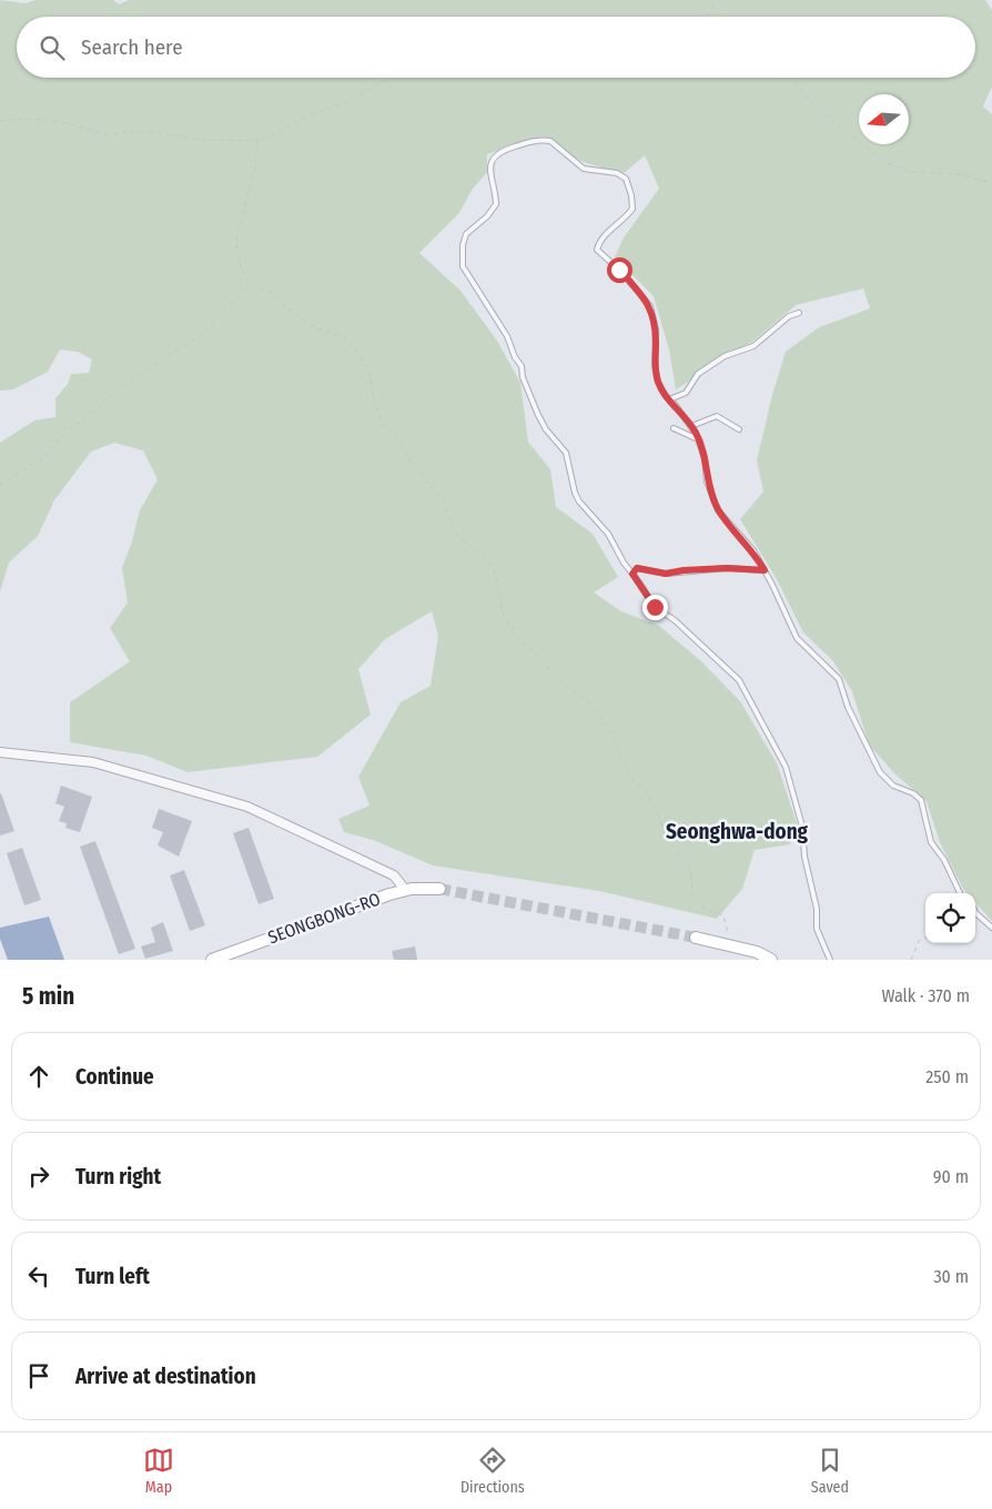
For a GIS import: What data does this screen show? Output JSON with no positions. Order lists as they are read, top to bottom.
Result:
{
  "streets": {
    "street": ["SEONGBONG-RO"]
  },
  "districts": ["Seonghwa-dong"],
  "north": "left",
  "page": {
    "search": "Search here",
    "heading": ["5 min", "Walk · 370 m"],
    "list": [
      ["Continue", "250 m"],
      ["Turn right", "90 m"],
      ["Turn left", "30 m"],
      "Arrive at destination"
    ],
    "nav": ["Map", "Directions", "Saved"]
  }
}
